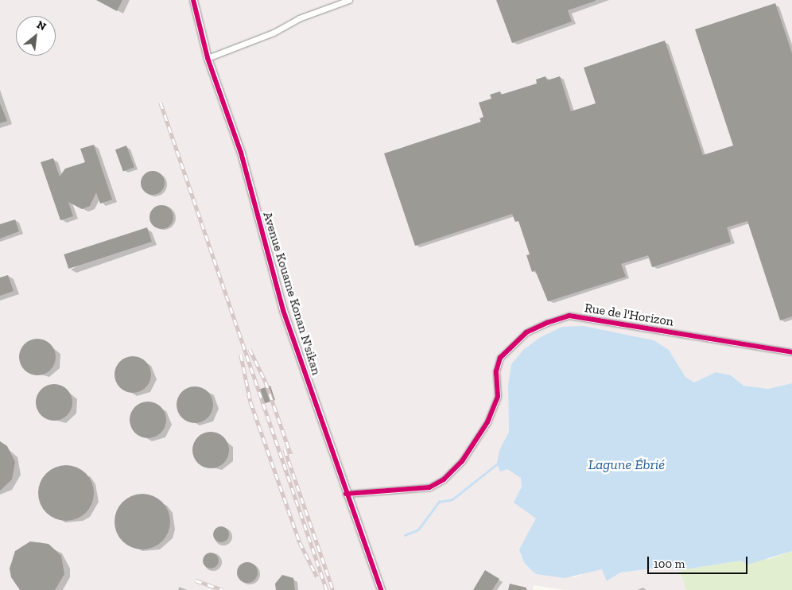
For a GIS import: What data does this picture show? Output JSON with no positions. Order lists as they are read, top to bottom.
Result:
{
  "streets": {
    "street": ["Avenue Kouame Konan N'sikan", "Rue de l'Horizon"]
  },
  "crossings": [
    ["Avenue Kouame Konan N'sikan", "Rue de l'Horizon"]
  ],
  "water": ["Lagune Ébrié"],
  "scale_bar": "100 m",
  "north": "top right"
}
